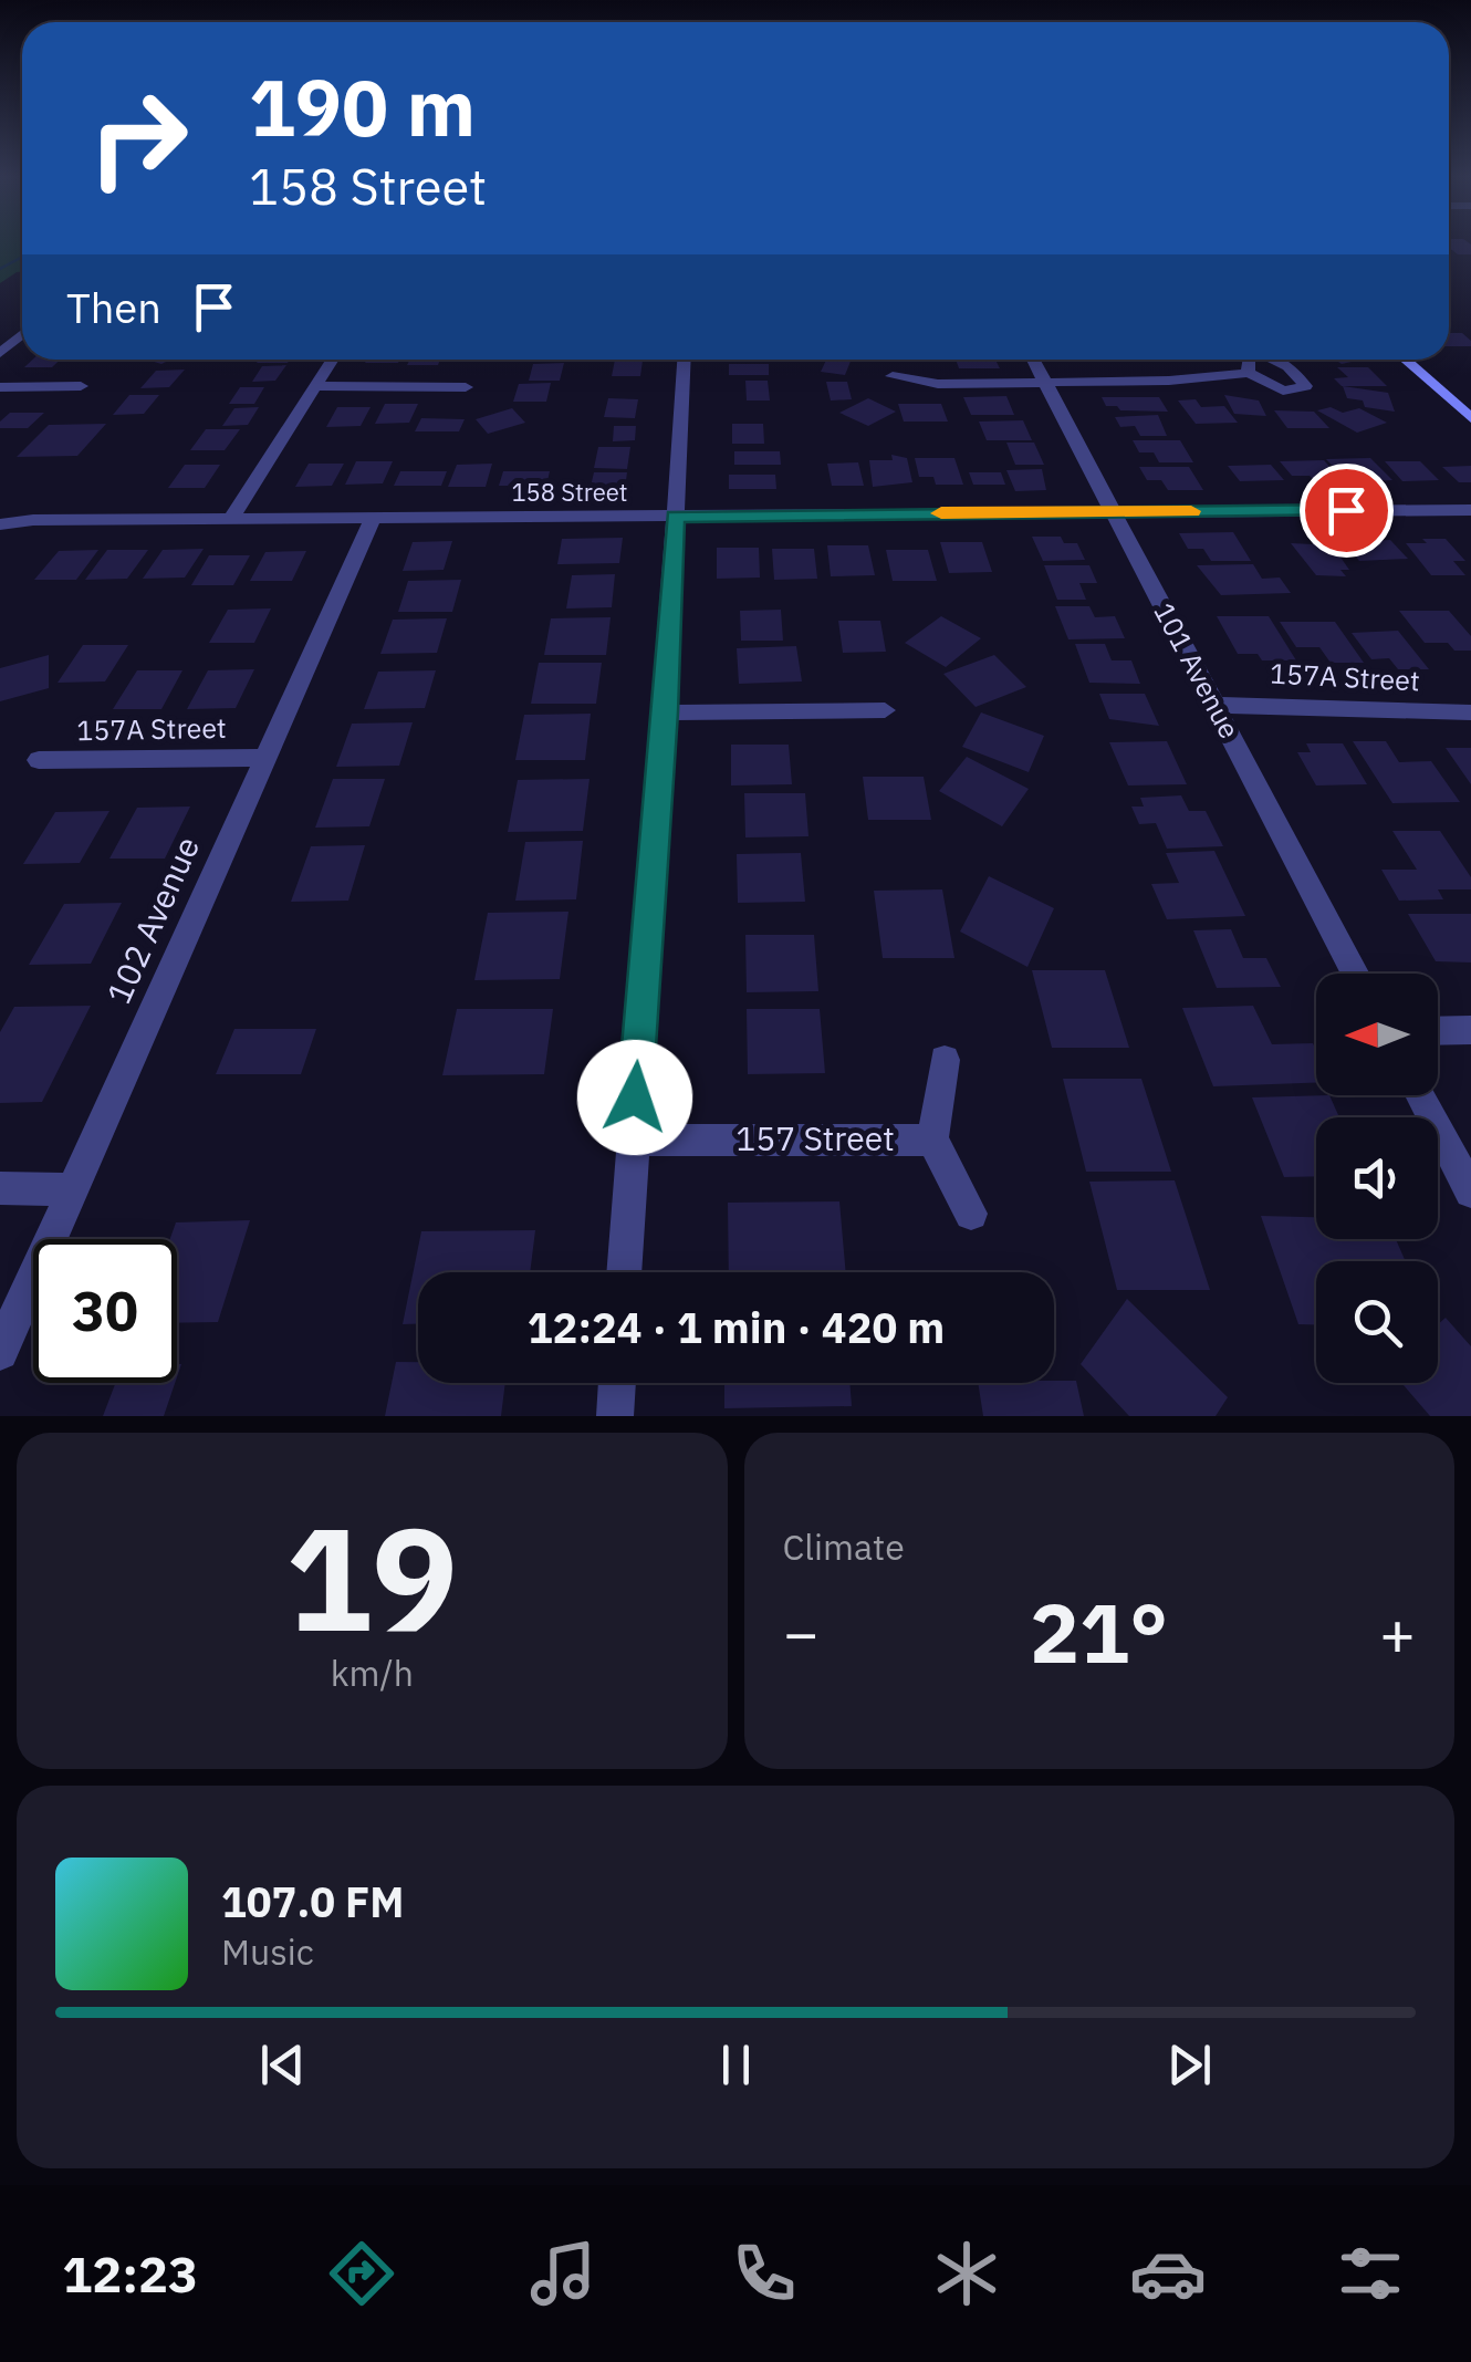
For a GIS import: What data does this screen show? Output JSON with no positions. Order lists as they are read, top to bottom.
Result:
{
  "streets": {
    "street": [
      "158 Street",
      "101 Avenue",
      "157A Street",
      "102 Avenue",
      "157 Street"
    ]
  },
  "crossings": [
    ["158 Street", "101 Avenue"],
    ["158 Street", "102 Avenue"],
    ["101 Avenue", "157A Street"],
    ["157A Street", "102 Avenue"]
  ],
  "north": "left",
  "page": {
    "turn": ["190 m", "158 Street"],
    "then": "Then",
    "limit": "30",
    "trip": "12:24 · 1 min · 420 m",
    "tile": [
      ["19", "km/h"],
      "Climate"
    ],
    "heat": ["−", "21°", "+"],
    "song": ["107.0 FM", "Music"],
    "tabs": "12:23"
  }
}
